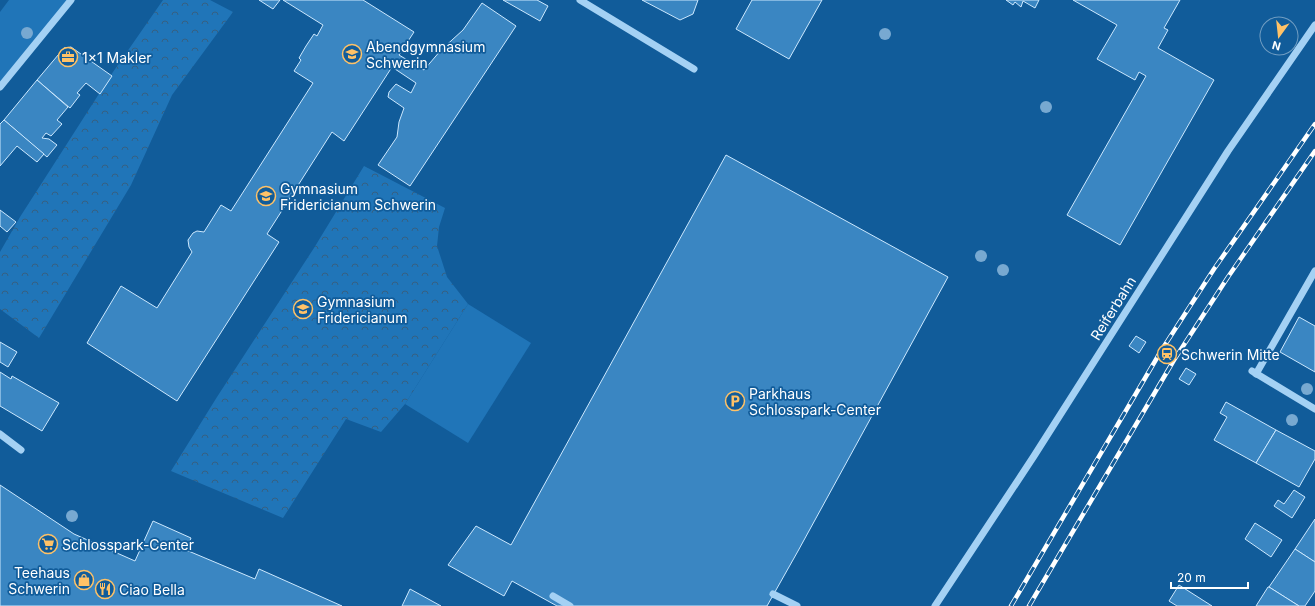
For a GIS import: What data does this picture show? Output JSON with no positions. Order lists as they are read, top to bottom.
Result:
{
  "streets": {
    "street": ["Reiferbahn"]
  },
  "places": {
    "school or university": ["Abendgymnasium Schwerin", "Gymnasium Fridericianum Schwerin", "Gymnasium Fridericianum"],
    "office": ["1x1 Makler"],
    "station": ["Schwerin Mitte"],
    "parking": ["Parkhaus Schlosspark-Center"],
    "supermarket": ["Schlosspark-Center"],
    "shop": ["Teehaus Schwerin"],
    "restaurant": ["Ciao Bella"]
  },
  "scale_bar": "20 m",
  "north": "bottom"
}
